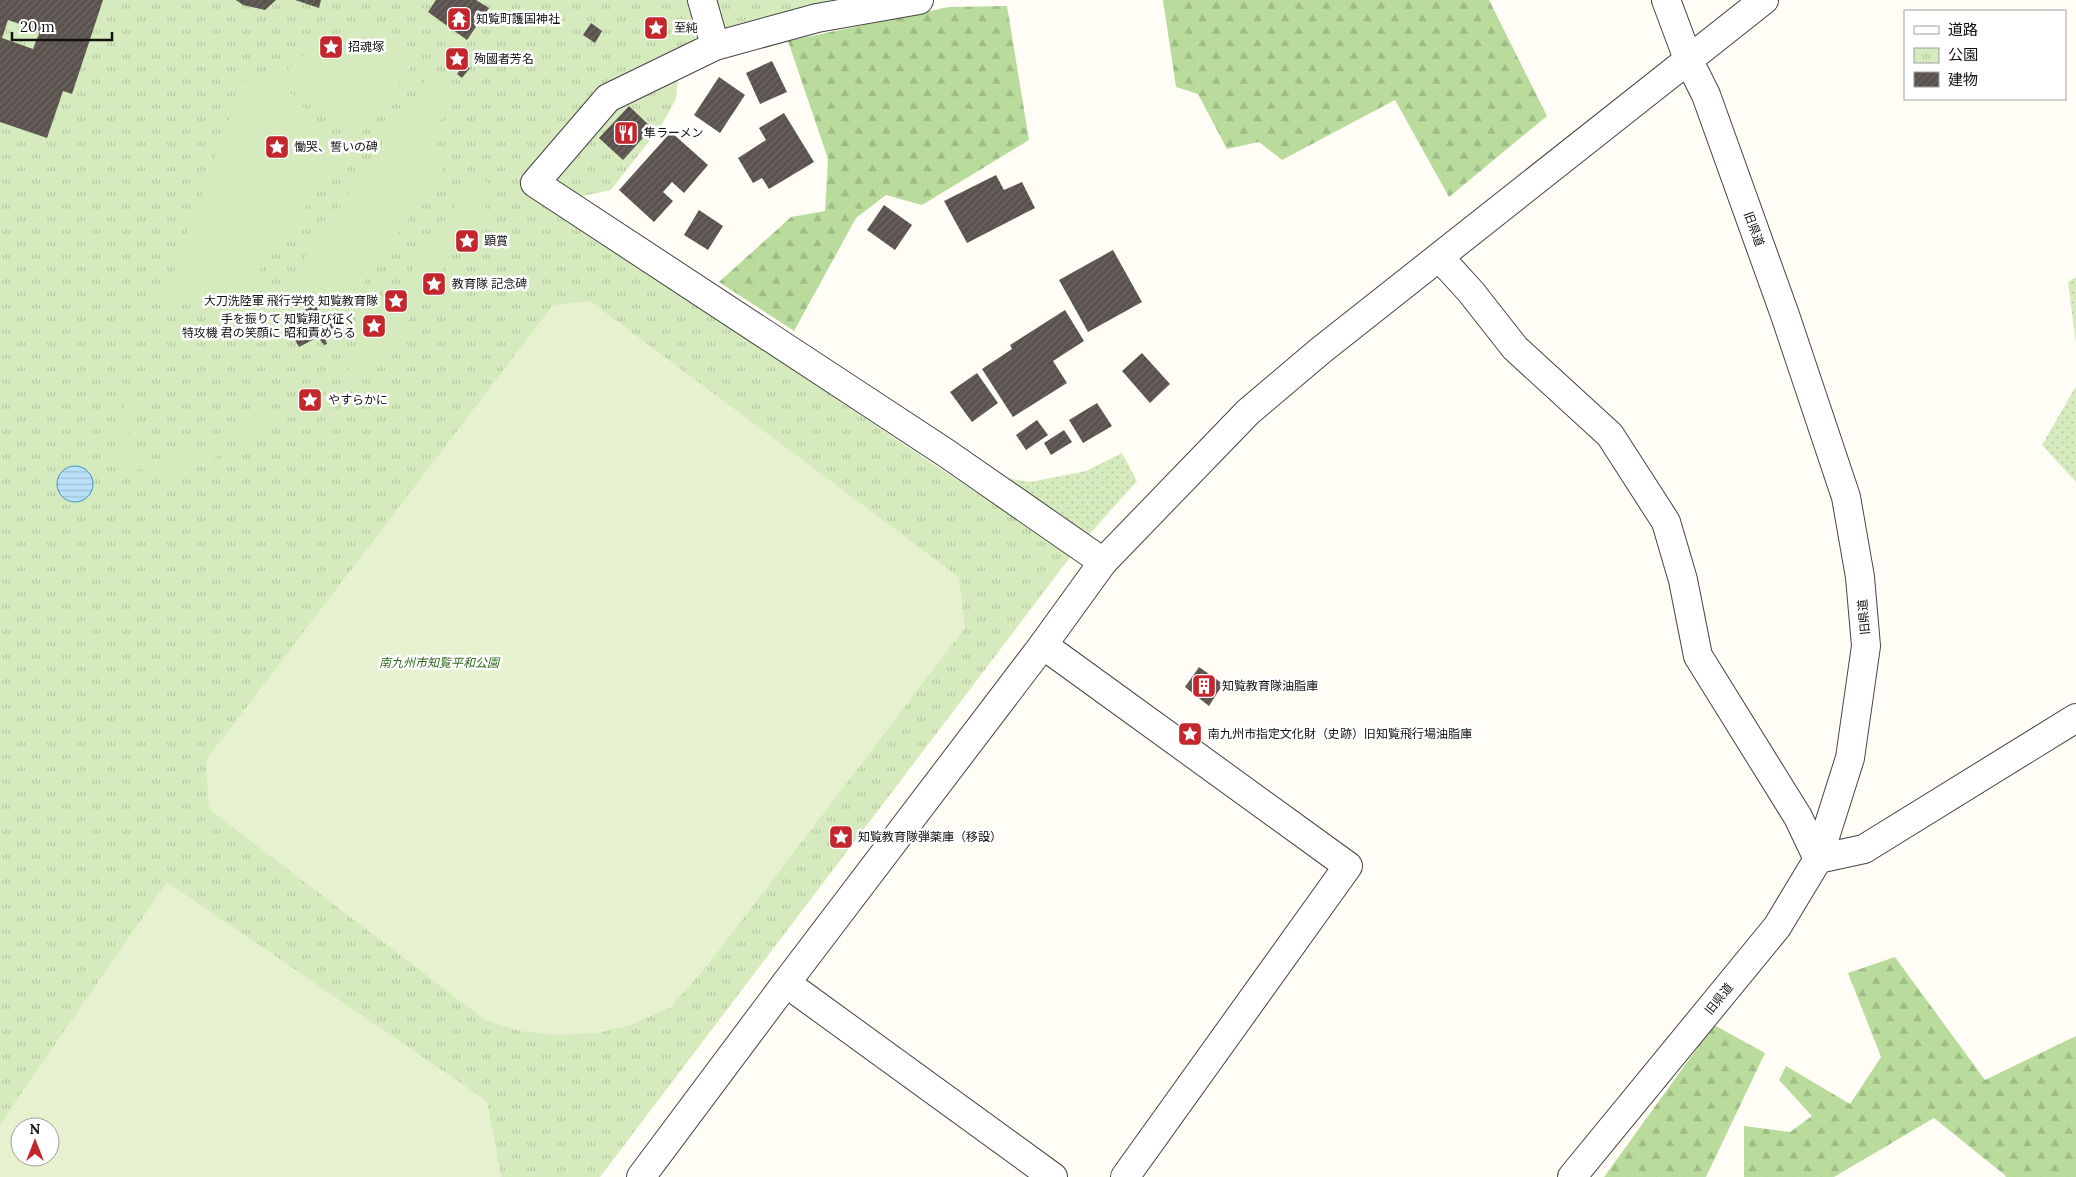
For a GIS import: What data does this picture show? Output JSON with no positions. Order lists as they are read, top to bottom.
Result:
{
  "streets": {
    "street": ["旧県道"]
  },
  "parks": ["南九州市知覧平和公園"],
  "places": {
    "temple": ["知覧町護国神社"],
    "place": [
      "至純",
      "招魂塚",
      "殉國者芳名",
      "慟哭、誓いの碑",
      "顕賞",
      "教育隊 記念碑",
      "大刀洗陸軍 飛行学校 知覧教育隊",
      "手を振りて 知覧翔び征く 特攻機 君の笑顔に 昭和責めらる",
      "やすらかに",
      "南九州市指定文化財（史跡）旧知覧飛行場油脂庫",
      "知覧教育隊弾薬庫（移設）"
    ],
    "restaurant": ["隼ラーメン"],
    "building": ["知覧教育隊油脂庫"]
  },
  "legend": ["道路", "公園", "建物"],
  "scale_bar": "20 m",
  "north": "top"
}
